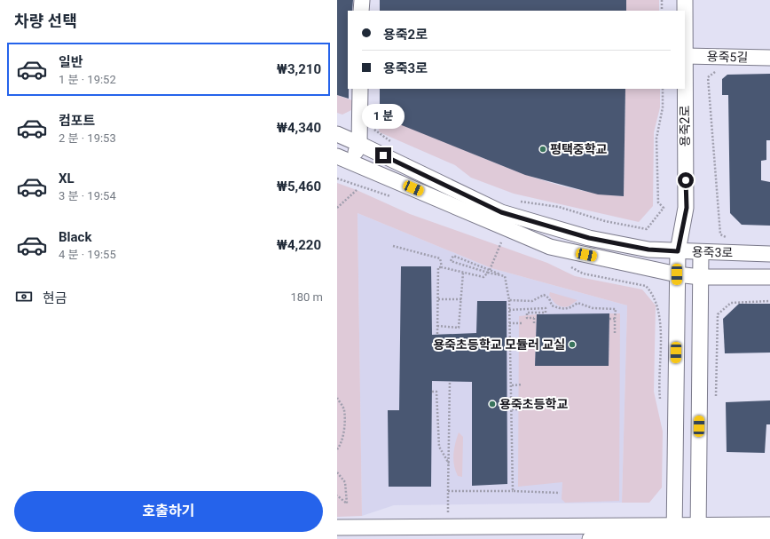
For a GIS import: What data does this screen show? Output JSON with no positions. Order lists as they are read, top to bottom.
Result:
{
  "streets": {
    "street": ["용죽5길", "용죽2로", "용죽3로"]
  },
  "crossings": [
    ["용죽5길", "용죽2로"],
    ["용죽2로", "용죽3로"]
  ],
  "places": ["평택중학교", "용죽초등학교 모듈러 교실", "용죽초등학교"],
  "page": {
    "heading": "차량 선택",
    "banner": ["용죽2로", "용죽3로"],
    "list": [
      {
        "name": "일반",
        "note": "1 분 · 19:52",
        "value": "₩3,210"
      },
      {
        "name": "컴포트",
        "note": "2 분 · 19:53",
        "value": "₩4,340"
      },
      {
        "name": "XL",
        "note": "3 분 · 19:54",
        "value": "₩5,460"
      },
      {
        "name": "Black",
        "note": "4 분 · 19:55",
        "value": "₩4,220"
      }
    ],
    "bubble": "1 분",
    "pay": ["현금", "180 m"],
    "buttons": "호출하기"
  }
}
